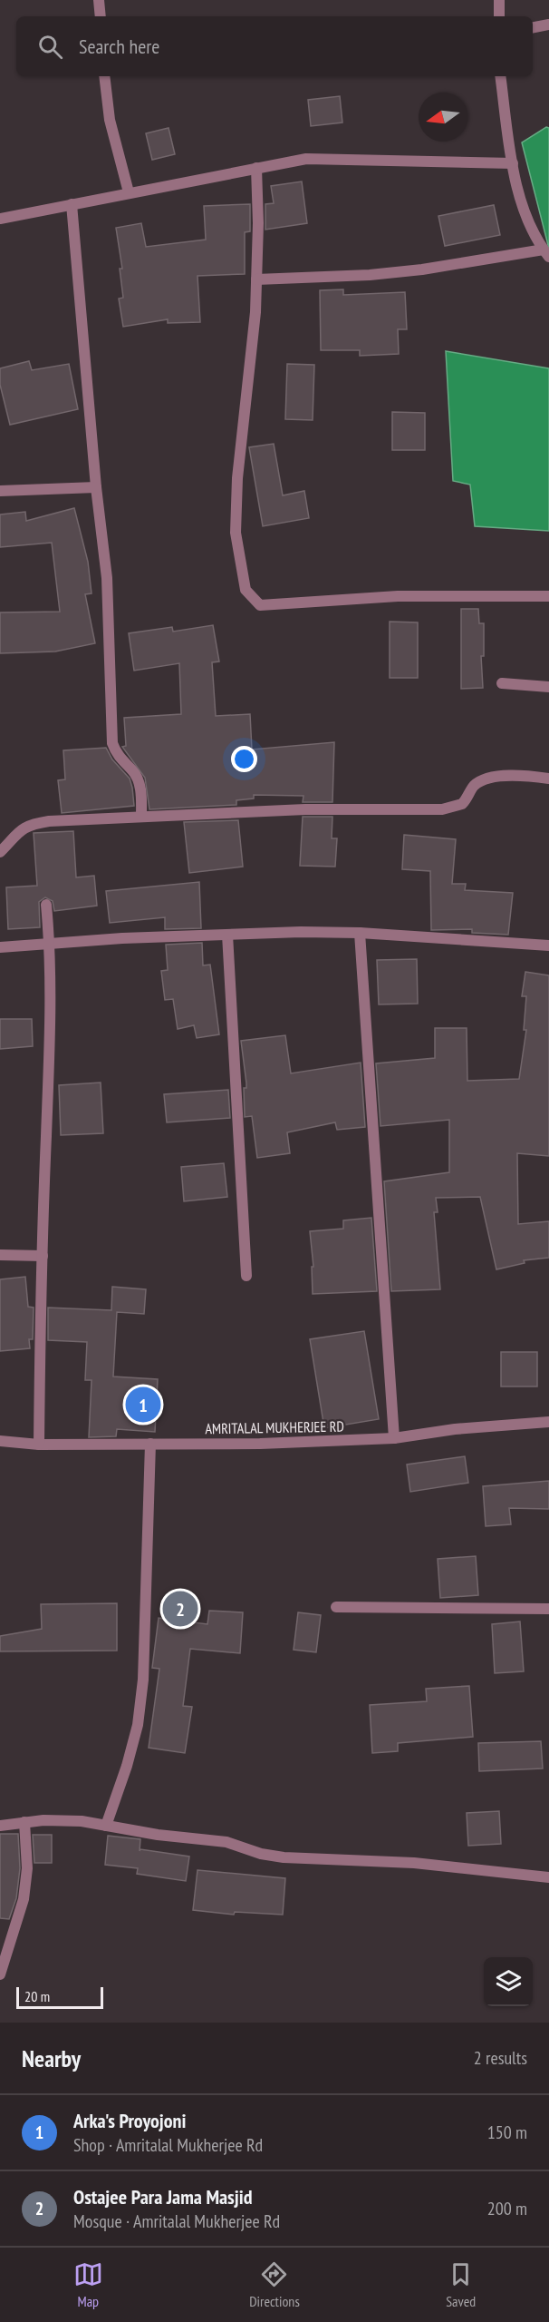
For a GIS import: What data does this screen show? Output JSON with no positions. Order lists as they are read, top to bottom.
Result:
{
  "streets": {
    "street": ["AMRITALAL MUKHERJEE RD"]
  },
  "scale_bar": "20 m",
  "north": "left",
  "page": {
    "search": "Search here",
    "pins": ["1", "2"],
    "scale": "20 m",
    "heading": ["Nearby", "2 results"],
    "list": [
      {
        "mark": "1",
        "name": "Arka's Proyojoni",
        "note": "Shop · Amritalal Mukherjee Rd",
        "value": "150 m"
      },
      {
        "mark": "2",
        "name": "Ostajee Para Jama Masjid",
        "note": "Mosque · Amritalal Mukherjee Rd",
        "value": "200 m"
      }
    ],
    "nav": ["Map", "Directions", "Saved"]
  }
}
